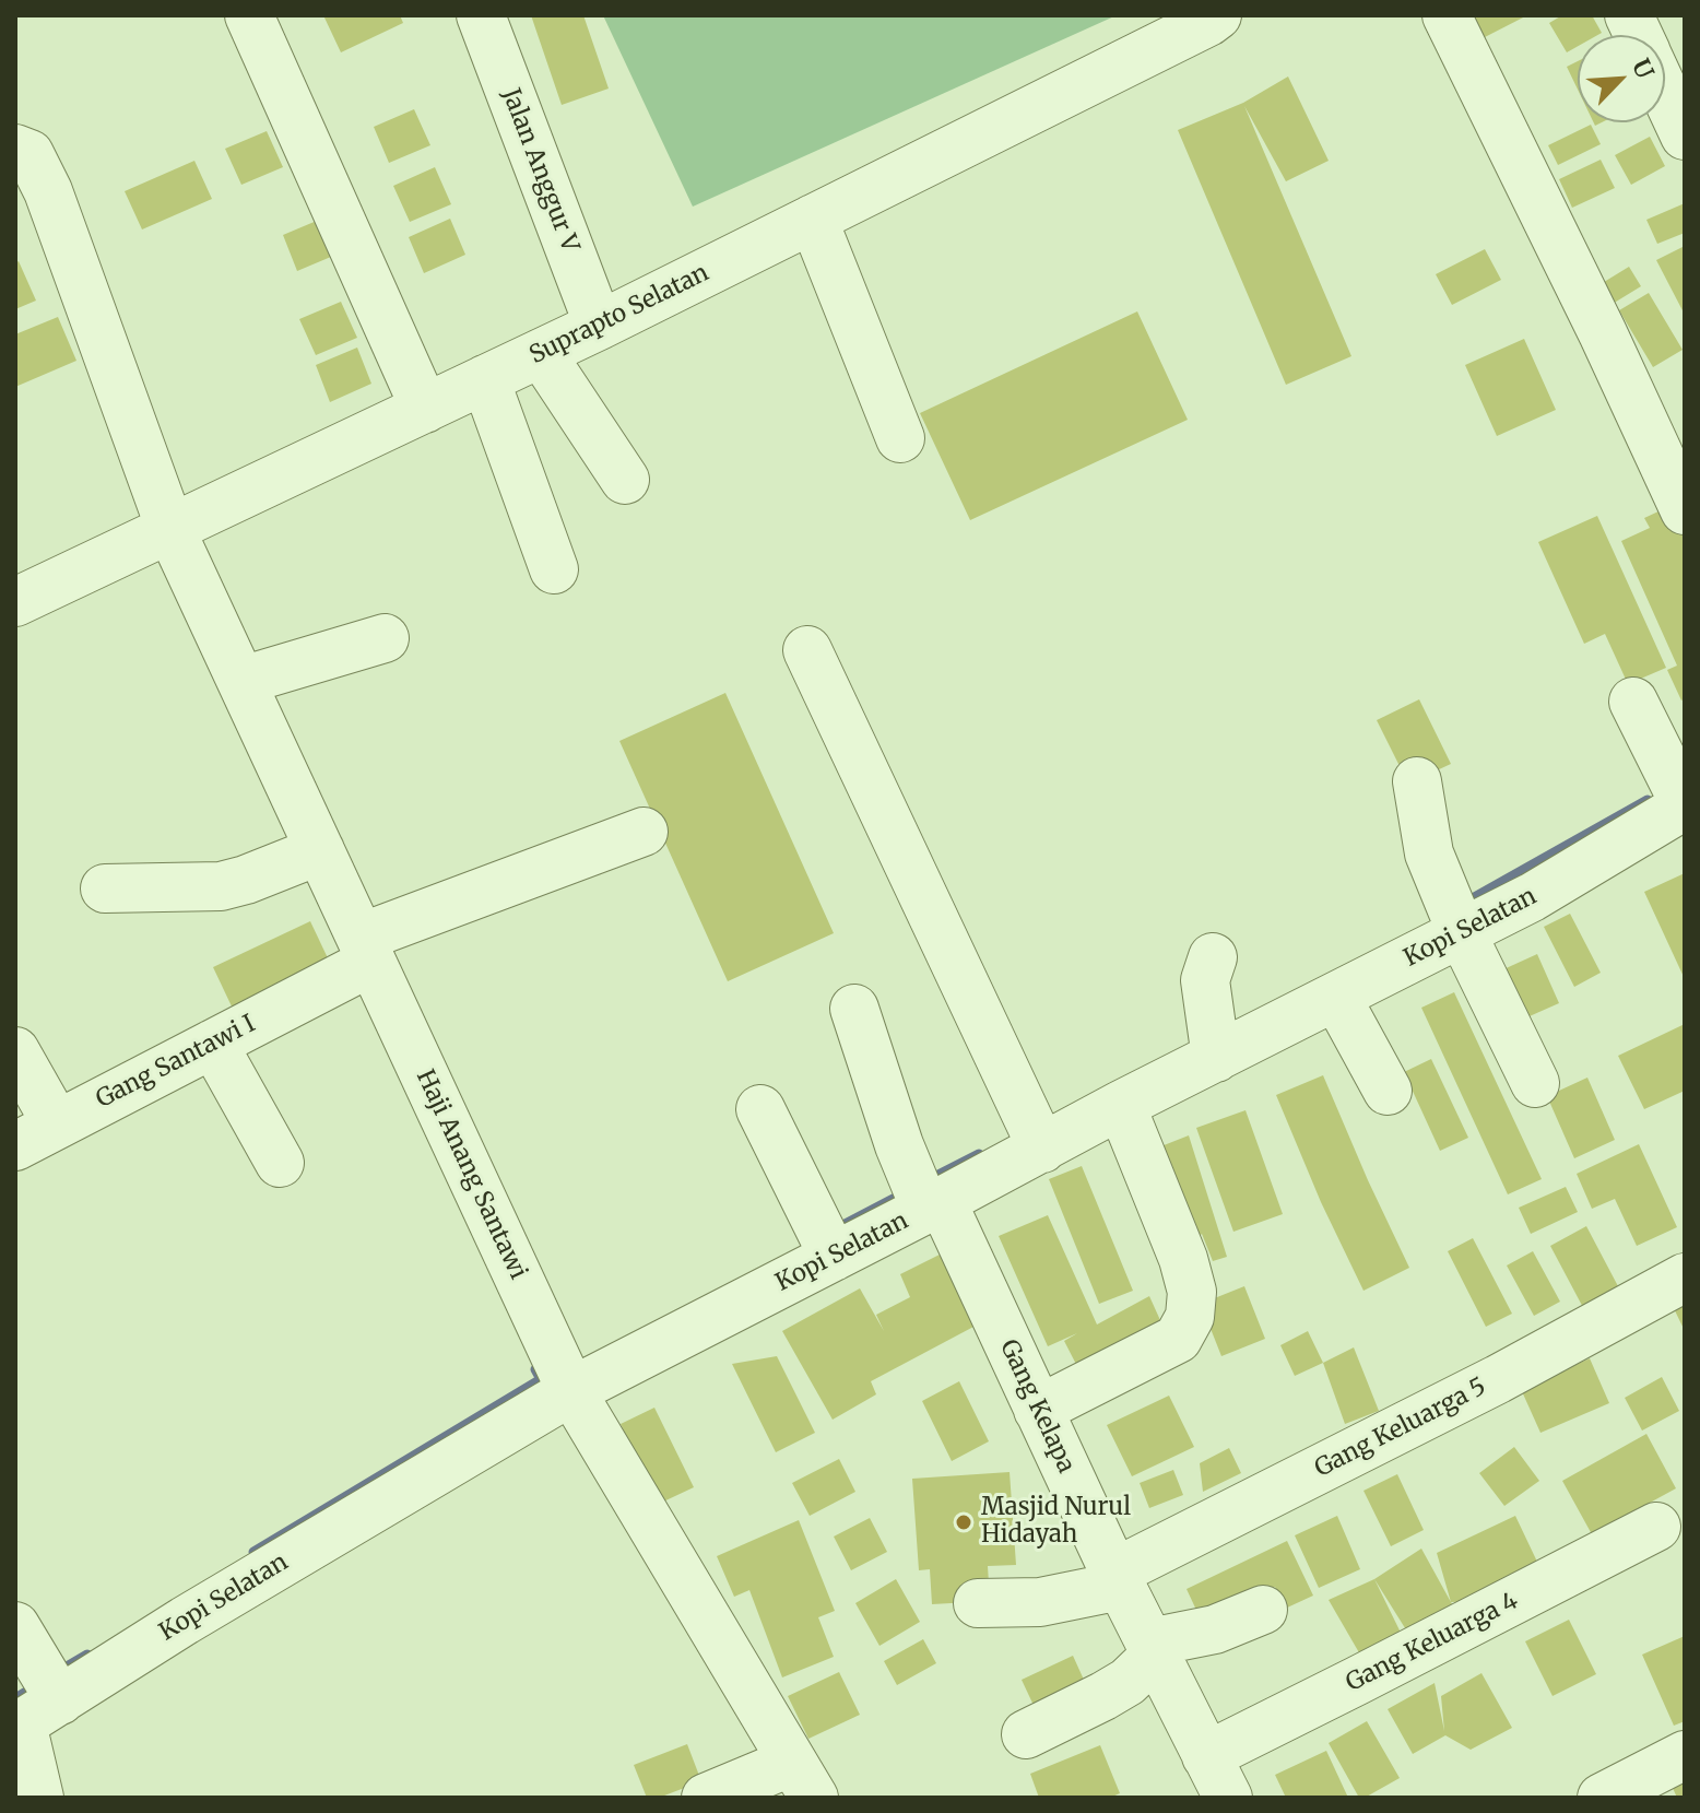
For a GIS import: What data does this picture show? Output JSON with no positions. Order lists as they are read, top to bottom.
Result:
{
  "streets": {
    "street": [
      "Jalan Anggur V",
      "Suprapto Selatan",
      "Kopi Selatan",
      "Gang Santawi I",
      "Haji Anang Santawi",
      "Gang Kelapa",
      "Gang Keluarga 5",
      "Gang Keluarga 4"
    ]
  },
  "crossings": [
    ["Jalan Anggur V", "Suprapto Selatan"],
    ["Suprapto Selatan", "Haji Anang Santawi"],
    ["Kopi Selatan", "Haji Anang Santawi"],
    ["Kopi Selatan", "Gang Kelapa"],
    ["Gang Santawi I", "Haji Anang Santawi"],
    ["Gang Kelapa", "Gang Keluarga 5"],
    ["Gang Kelapa", "Gang Keluarga 4"]
  ],
  "places": ["Masjid Nurul Hidayah"],
  "north": "top right"
}
